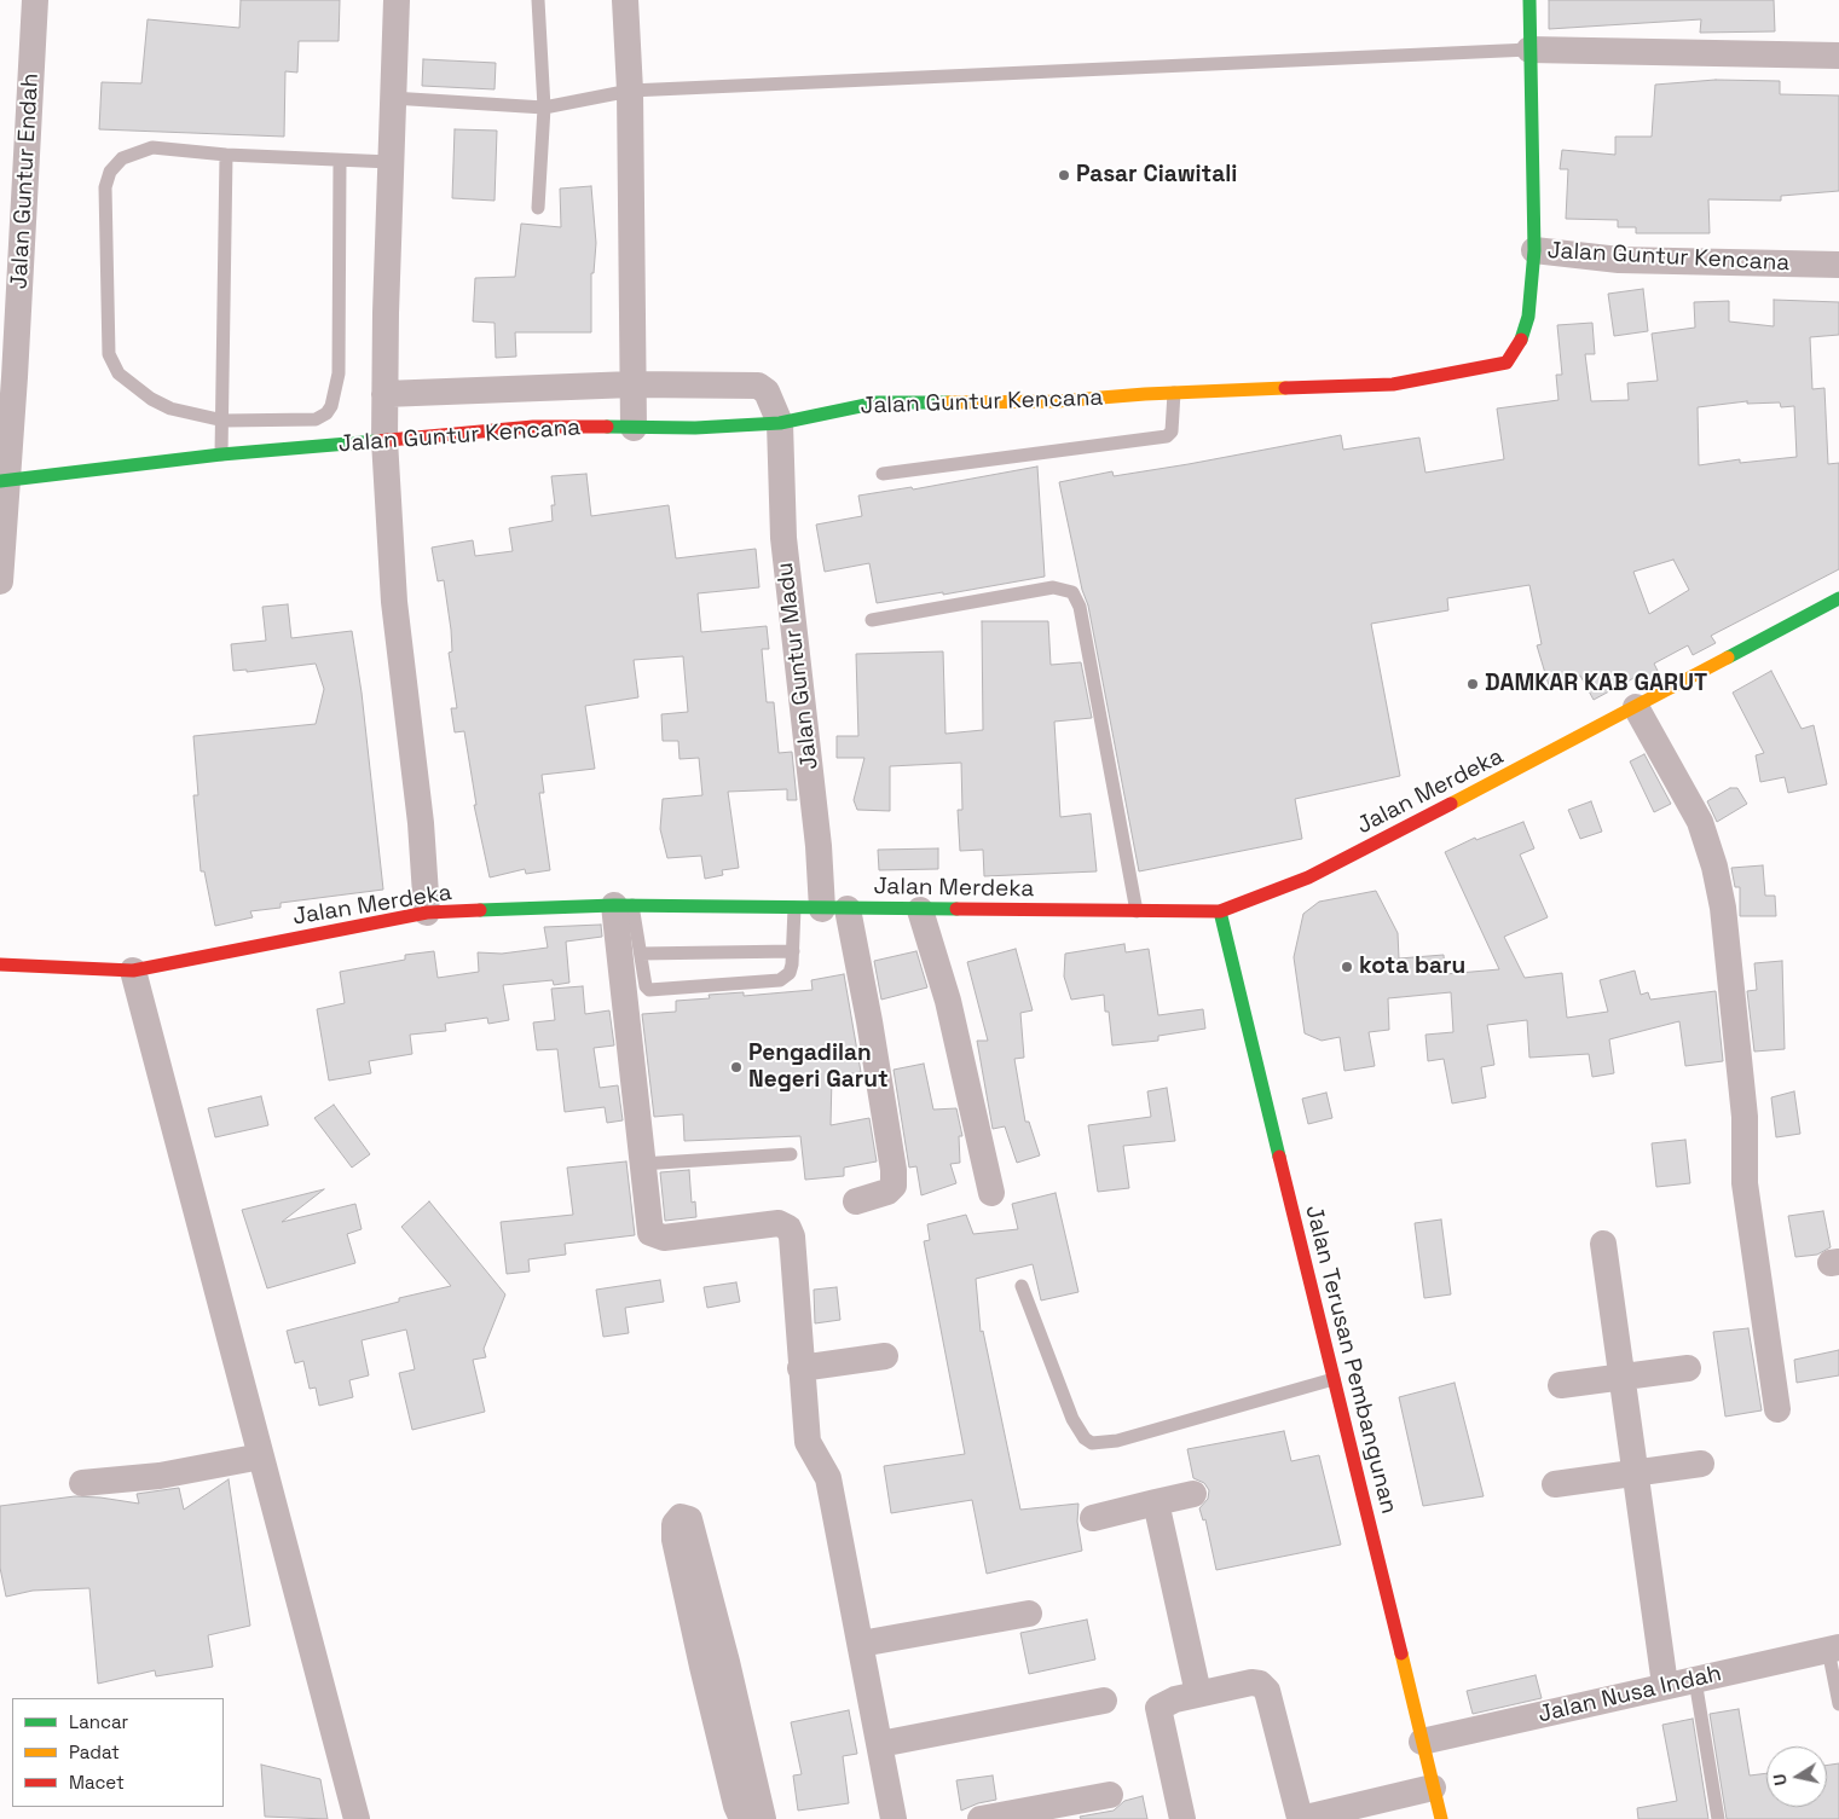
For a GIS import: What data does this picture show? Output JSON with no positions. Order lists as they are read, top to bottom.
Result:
{
  "streets": {
    "street": [
      "Jalan Guntur Endah",
      "Jalan Guntur Kencana",
      "Jalan Guntur Madu",
      "Jalan Merdeka",
      "Jalan Terusan Pembangunan",
      "Jalan Nusa Indah"
    ]
  },
  "crossings": [
    ["Jalan Guntur Endah", "Jalan Guntur Kencana"],
    ["Jalan Guntur Kencana", "Jalan Guntur Madu"],
    ["Jalan Guntur Madu", "Jalan Merdeka"],
    ["Jalan Merdeka", "Jalan Terusan Pembangunan"],
    ["Jalan Terusan Pembangunan", "Jalan Nusa Indah"]
  ],
  "places": [
    "Pasar Ciawitali",
    "DAMKAR KAB GARUT",
    "kota baru",
    "Pengadilan Negeri Garut"
  ],
  "legend": ["Lancar", "Padat", "Macet"],
  "north": "left"
}
